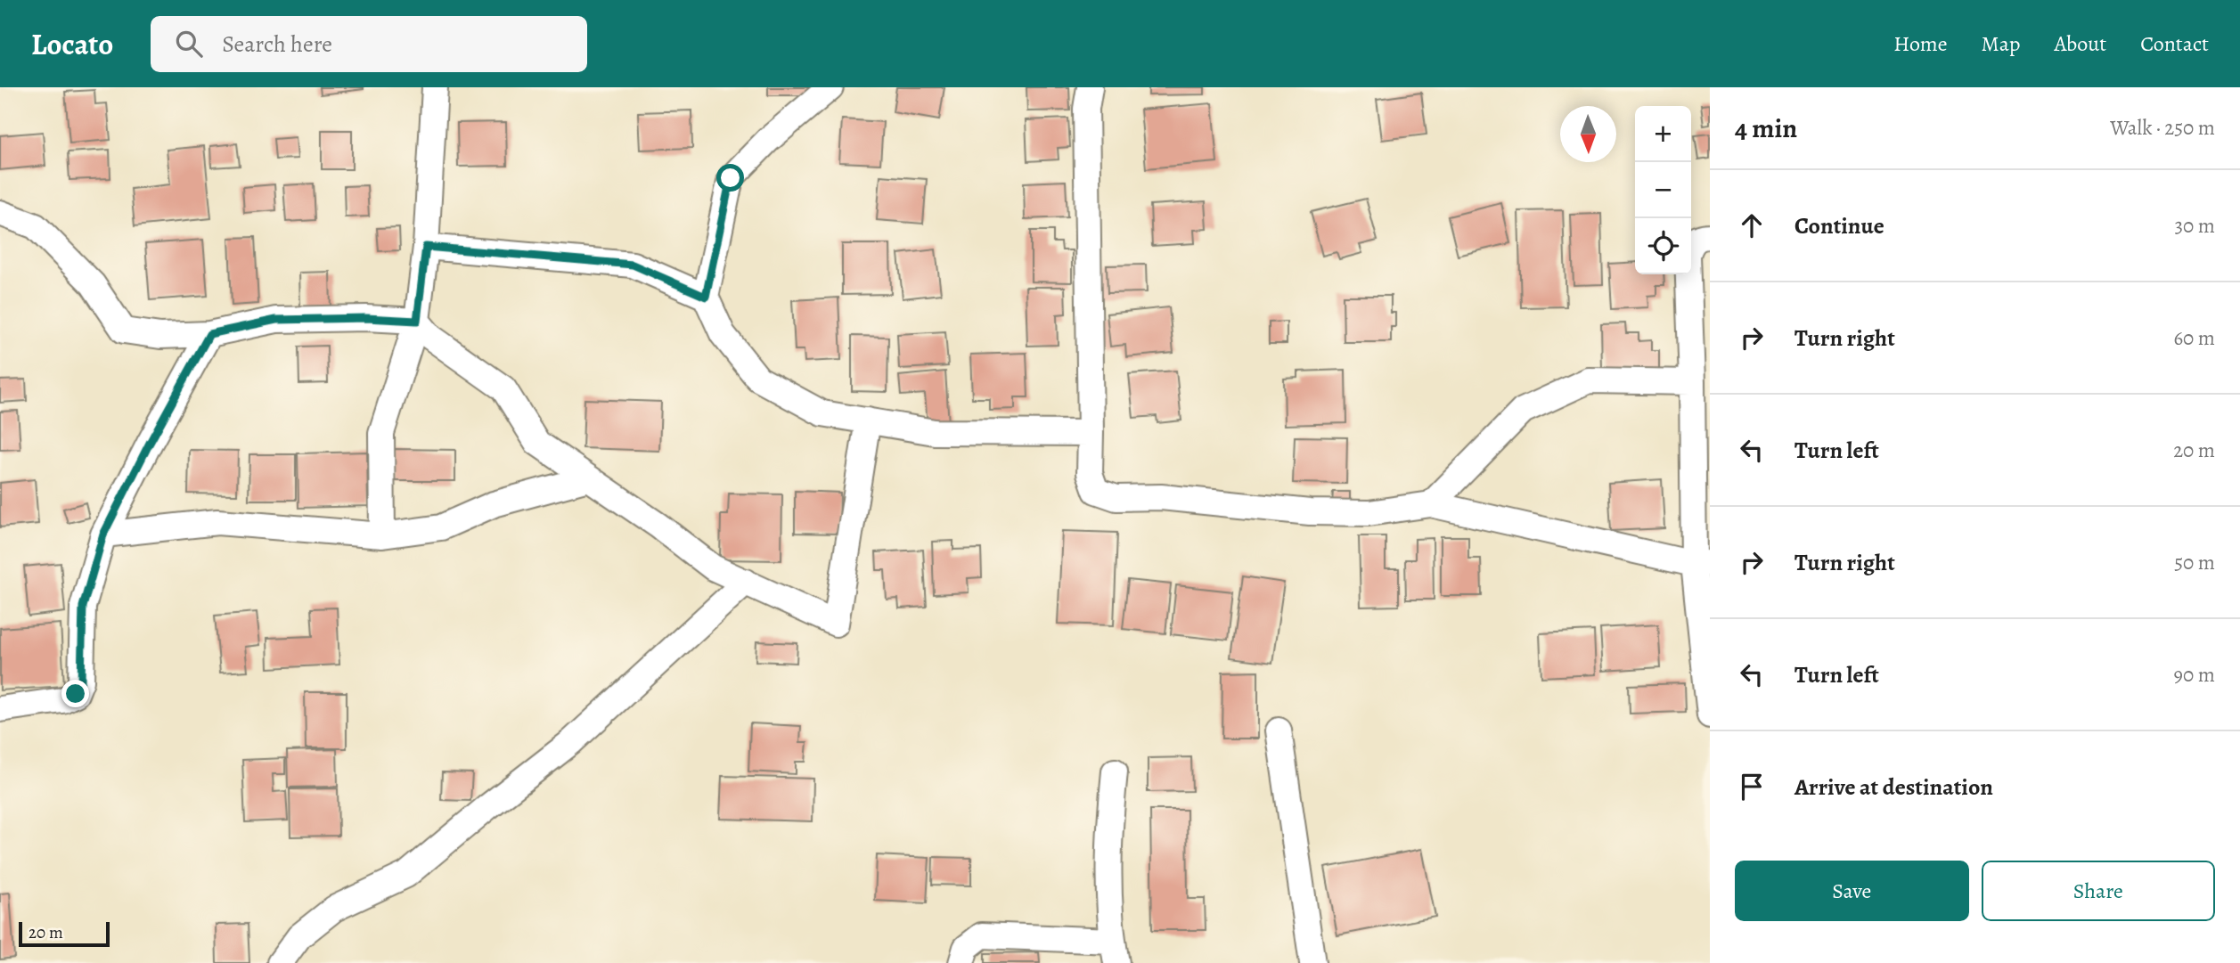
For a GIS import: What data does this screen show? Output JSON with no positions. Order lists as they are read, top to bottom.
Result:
{
  "scale_bar": "20 m",
  "north": "bottom",
  "page": {
    "header": "Locato",
    "search": "Search here",
    "nav": [
      "Home",
      "Map",
      "About",
      "Contact"
    ],
    "heading": ["4 min", "Walk · 250 m"],
    "map_buttons": ["+", "−"],
    "list": [
      ["Continue", "30 m"],
      ["Turn right", "60 m"],
      ["Turn left", "20 m"],
      ["Turn right", "50 m"],
      ["Turn left", "90 m"],
      "Arrive at destination"
    ],
    "buttons": ["Save", "Share"],
    "scale": "20 m"
  }
}
